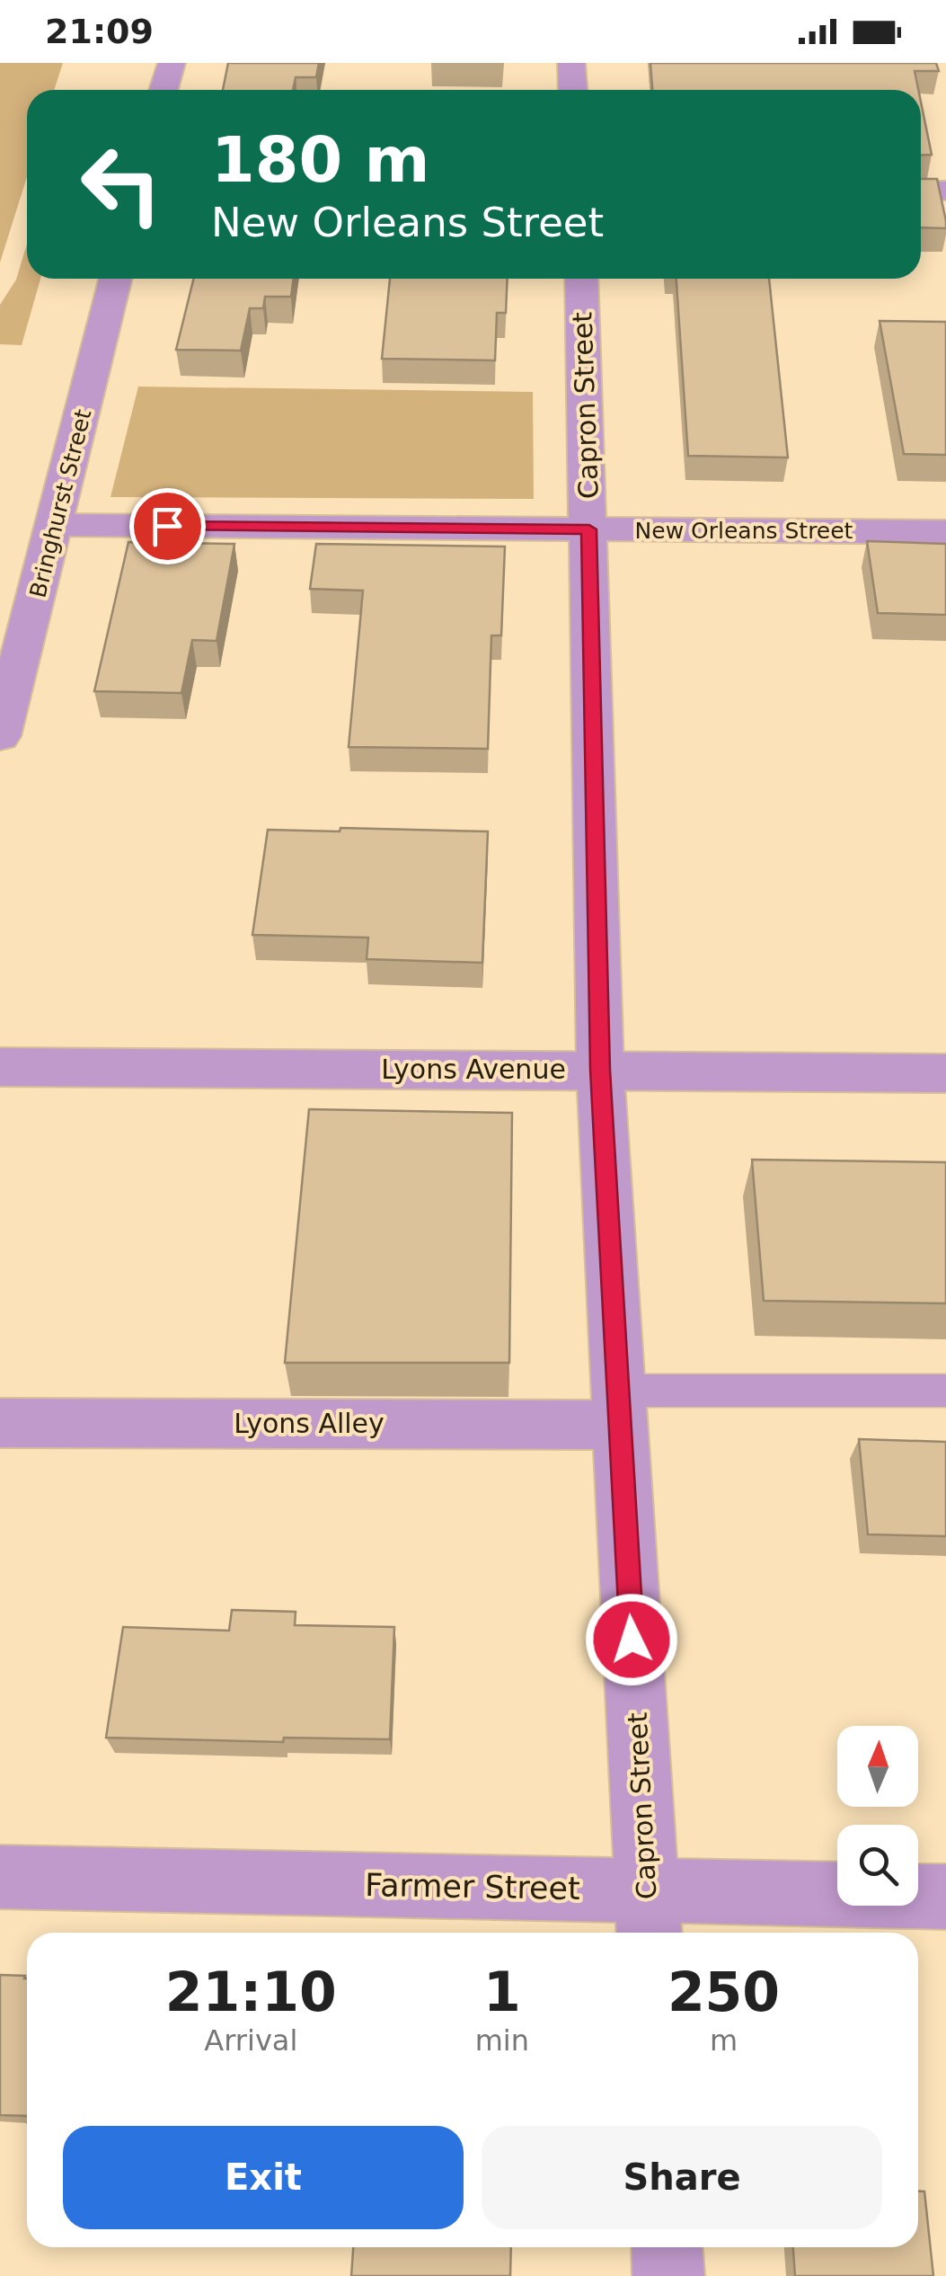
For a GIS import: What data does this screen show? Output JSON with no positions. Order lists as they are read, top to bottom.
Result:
{
  "streets": {
    "street": [
      "Capron Street",
      "Bringhurst Street",
      "New Orleans Street",
      "Lyons Avenue",
      "Lyons Alley",
      "Farmer Street"
    ]
  },
  "crossings": [
    ["Capron Street", "New Orleans Street"],
    ["Capron Street", "Lyons Avenue"],
    ["Capron Street", "Lyons Alley"],
    ["Capron Street", "Farmer Street"],
    ["Bringhurst Street", "New Orleans Street"]
  ],
  "north": "top",
  "page": {
    "status": "21:09",
    "turn": ["180 m", "New Orleans Street"],
    "eta": [
      "21:10",
      "Arrival",
      "1",
      "min",
      "250",
      "m"
    ],
    "buttons": ["Exit", "Share"]
  }
}
